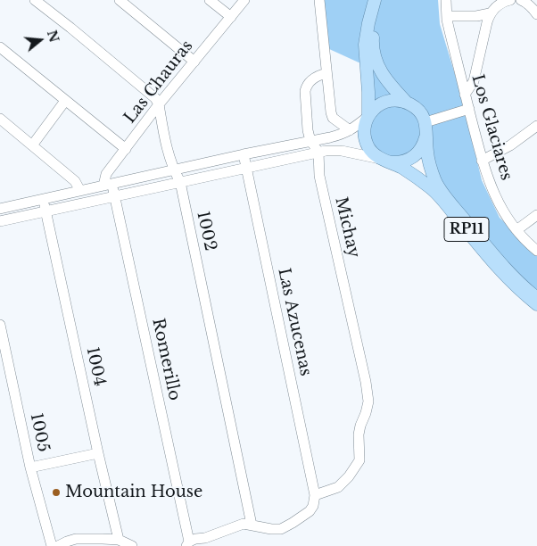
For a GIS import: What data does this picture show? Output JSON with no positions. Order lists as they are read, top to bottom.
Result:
{
  "streets": {
    "main road": ["RP11"],
    "street": [
      "Las Chauras",
      "Los Glaciares",
      "Michay",
      "1002",
      "Las Azucenas",
      "Romerillo",
      "1004",
      "1005"
    ]
  },
  "crossings": [
    ["Las Chauras", "1002"],
    ["Las Chauras", "Romerillo"],
    ["Michay", "Las Azucenas"]
  ],
  "places": ["Mountain House"],
  "north": "right"
}
